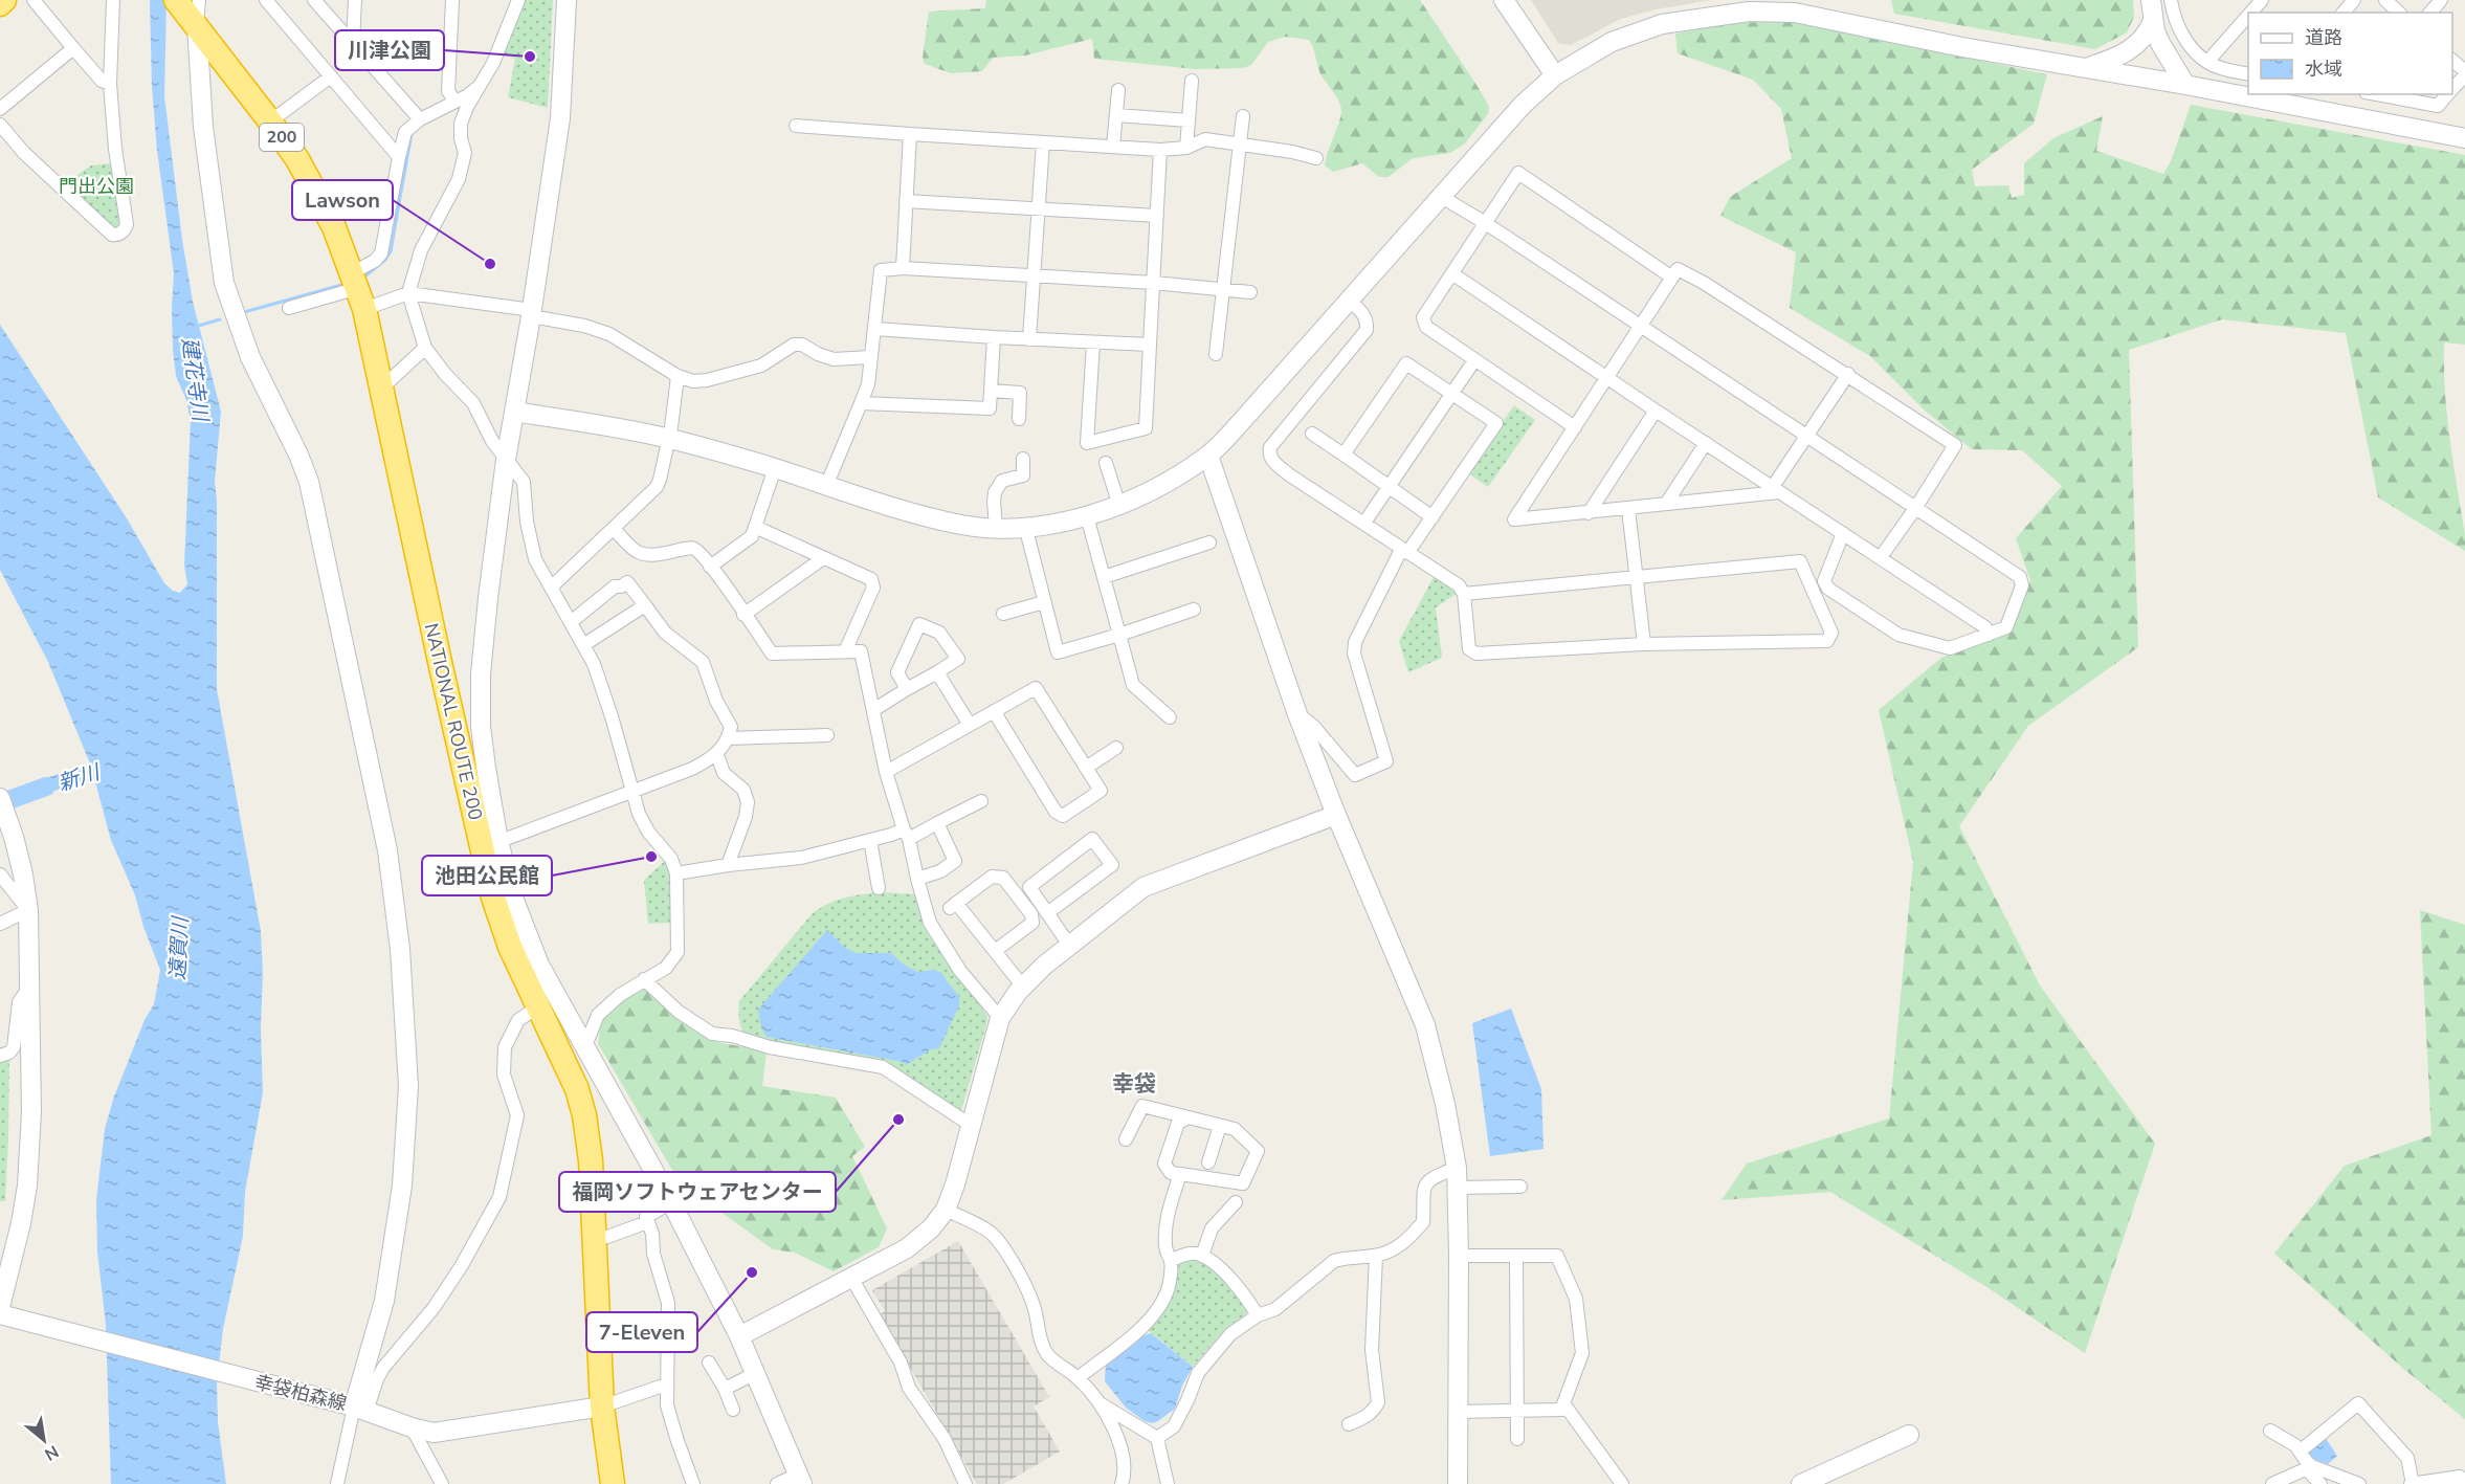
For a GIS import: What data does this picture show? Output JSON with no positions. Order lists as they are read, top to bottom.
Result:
{
  "streets": {
    "highway": ["200", "NATIONAL ROUTE 200"],
    "street": ["幸袋柏森線"]
  },
  "crossings": [
    ["NATIONAL ROUTE 200", "幸袋柏森線"]
  ],
  "districts": ["幸袋"],
  "water": ["建花寺川", "新川", "遠賀川"],
  "parks": ["門出公園"],
  "places": [
    "川津公園",
    "Lawson",
    "池田公民館",
    "福岡ソフトウェアセンター",
    "7-Eleven"
  ],
  "legend": ["道路", "水域"],
  "north": "bottom right"
}
